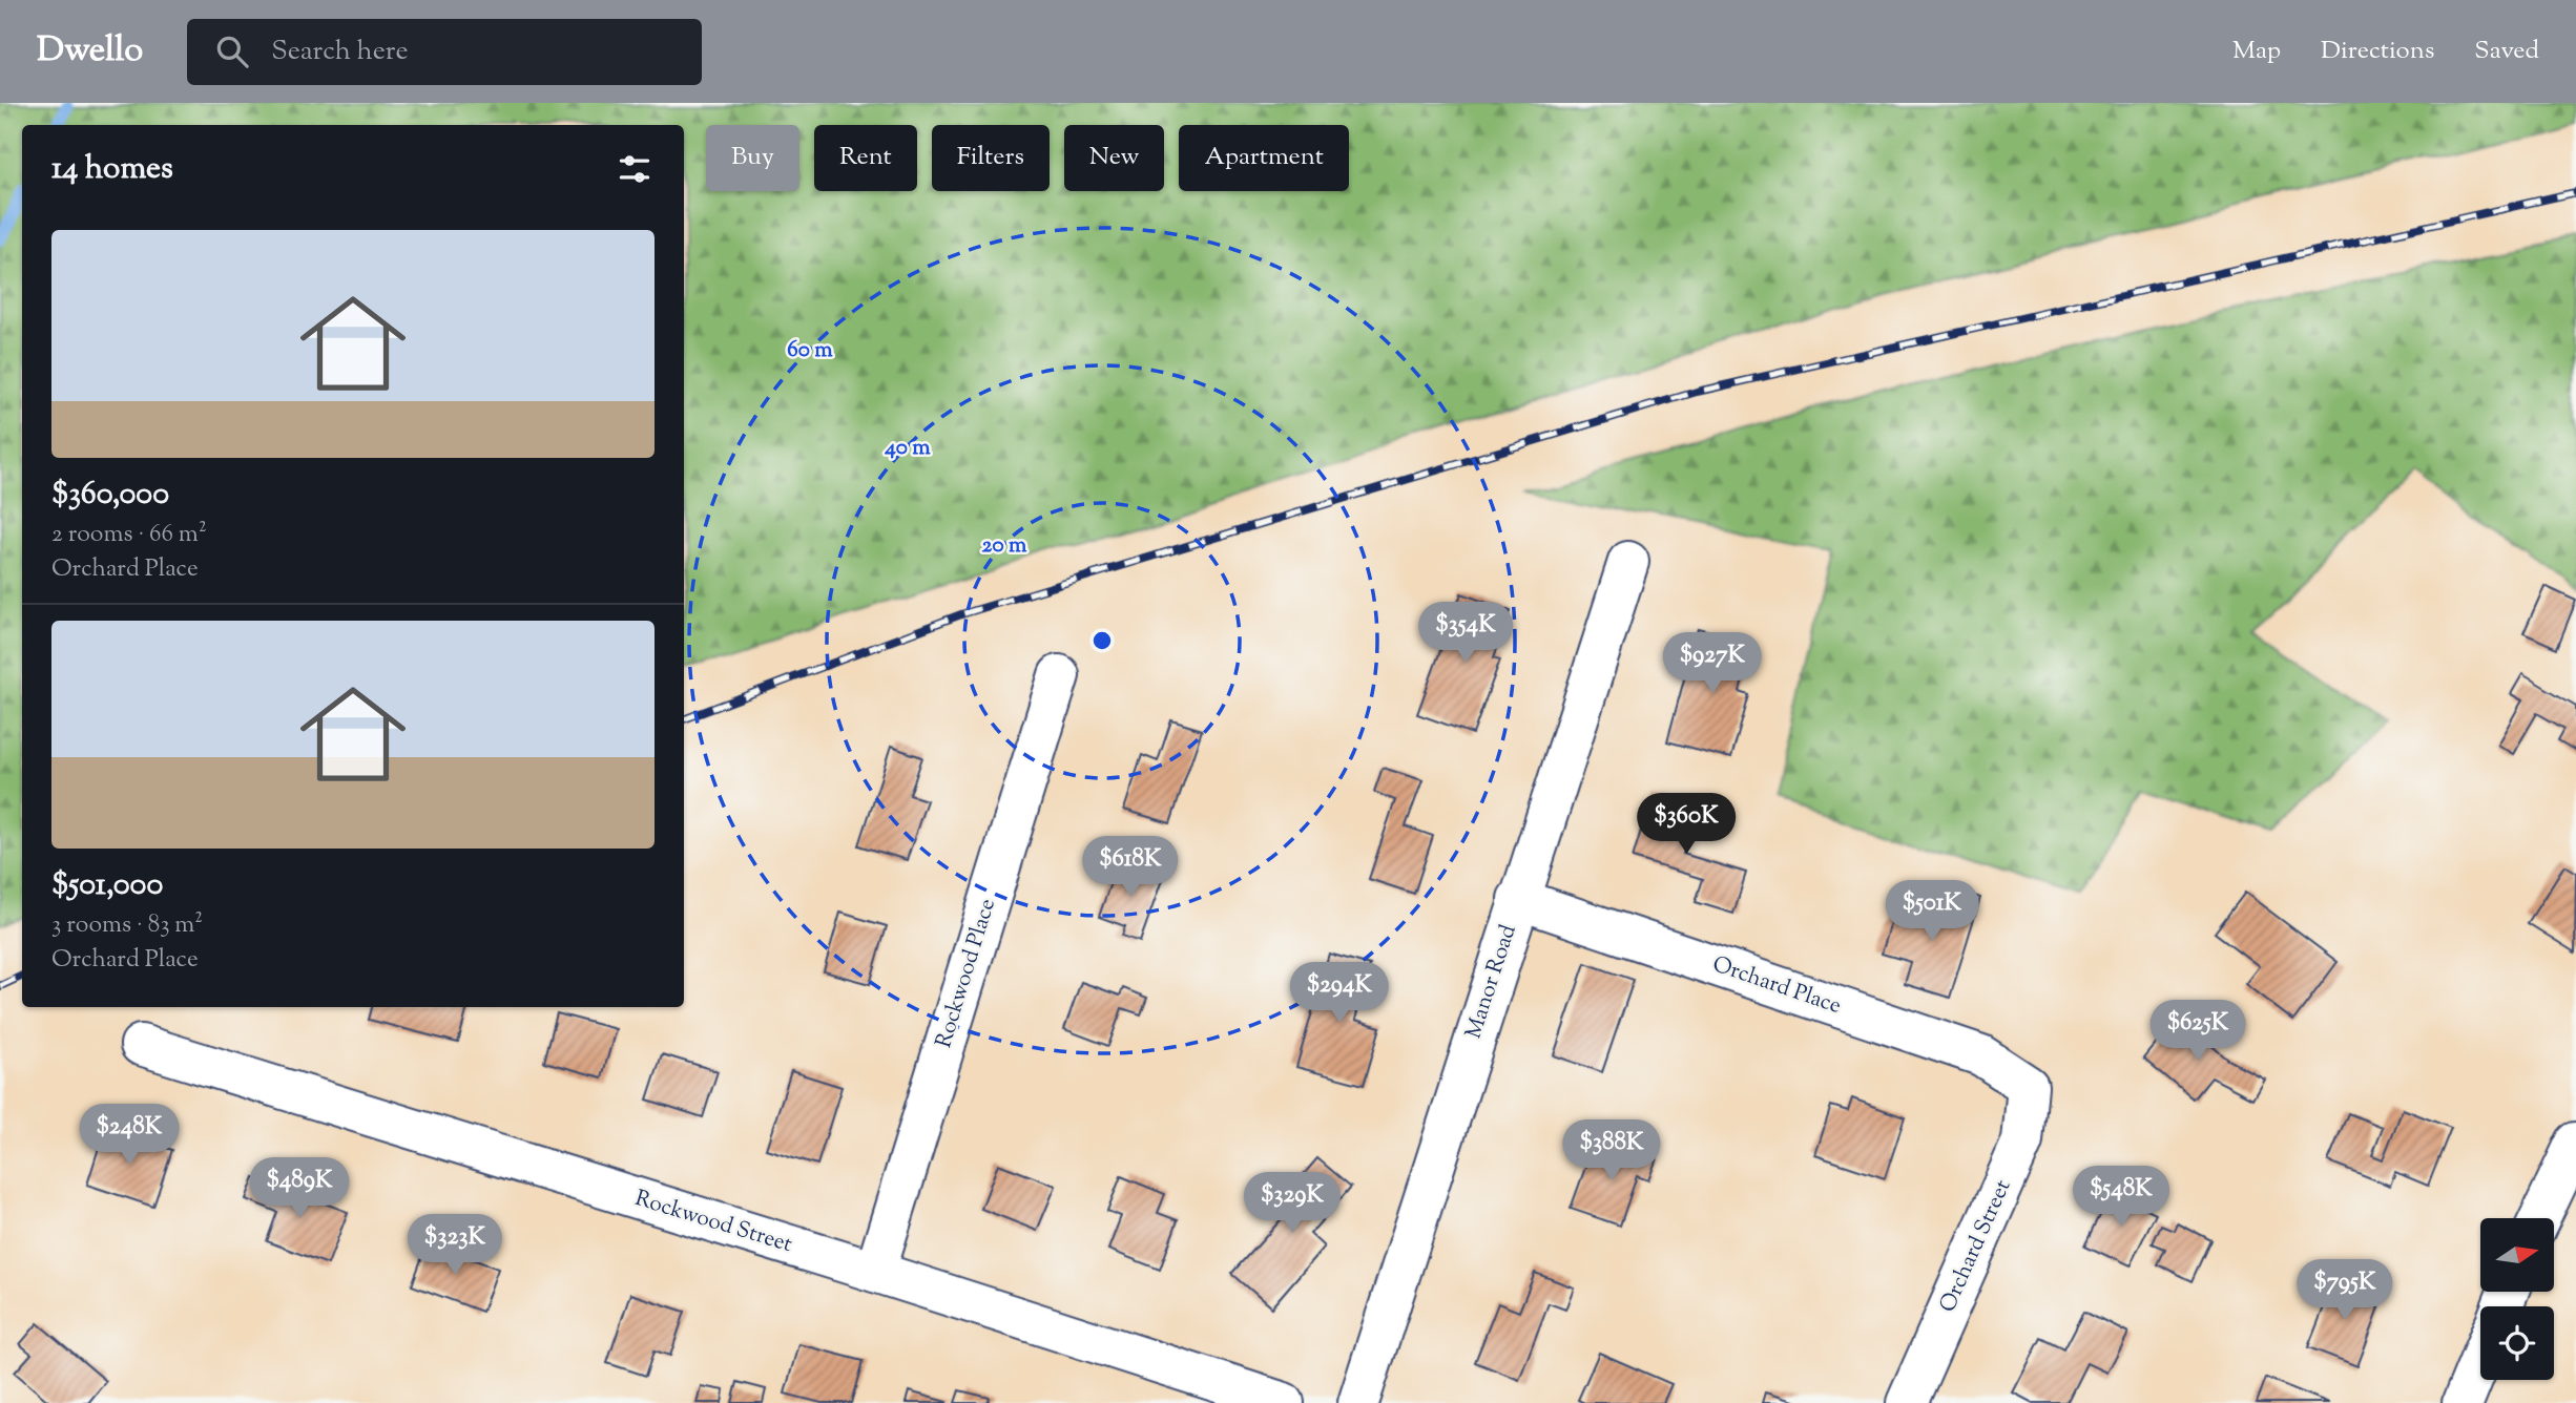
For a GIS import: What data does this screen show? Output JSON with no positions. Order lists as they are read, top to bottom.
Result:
{
  "streets": {
    "street": [
      "Rockwood Place",
      "Manor Road",
      "Orchard Place",
      "Rockwood Street",
      "Orchard Street"
    ]
  },
  "crossings": [
    ["Rockwood Place", "Rockwood Street"],
    ["Manor Road", "Orchard Place"],
    ["Orchard Place", "Orchard Street"]
  ],
  "north": "right",
  "page": {
    "header": "Dwello",
    "search": "Search here",
    "nav": ["Map", "Directions", "Saved"],
    "chip": [
      "Buy",
      "Rent",
      "Filters",
      "New",
      "Apartment"
    ],
    "heading": "14 homes",
    "list": [
      {
        "name": "$360,000",
        "note": "2 rooms · 66 m² · Orchard Place"
      },
      {
        "name": "$501,000",
        "note": "3 rooms · 83 m² · Orchard Place"
      }
    ],
    "price": [
      "$354K",
      "$927K",
      "$360K",
      "$618K",
      "$501K",
      "$294K",
      "$625K",
      "$248K",
      "$388K",
      "$489K",
      "$548K",
      "$329K",
      "$323K",
      "$795K"
    ]
  },
  "rings": ["60 m", "40 m", "20 m"]
}
